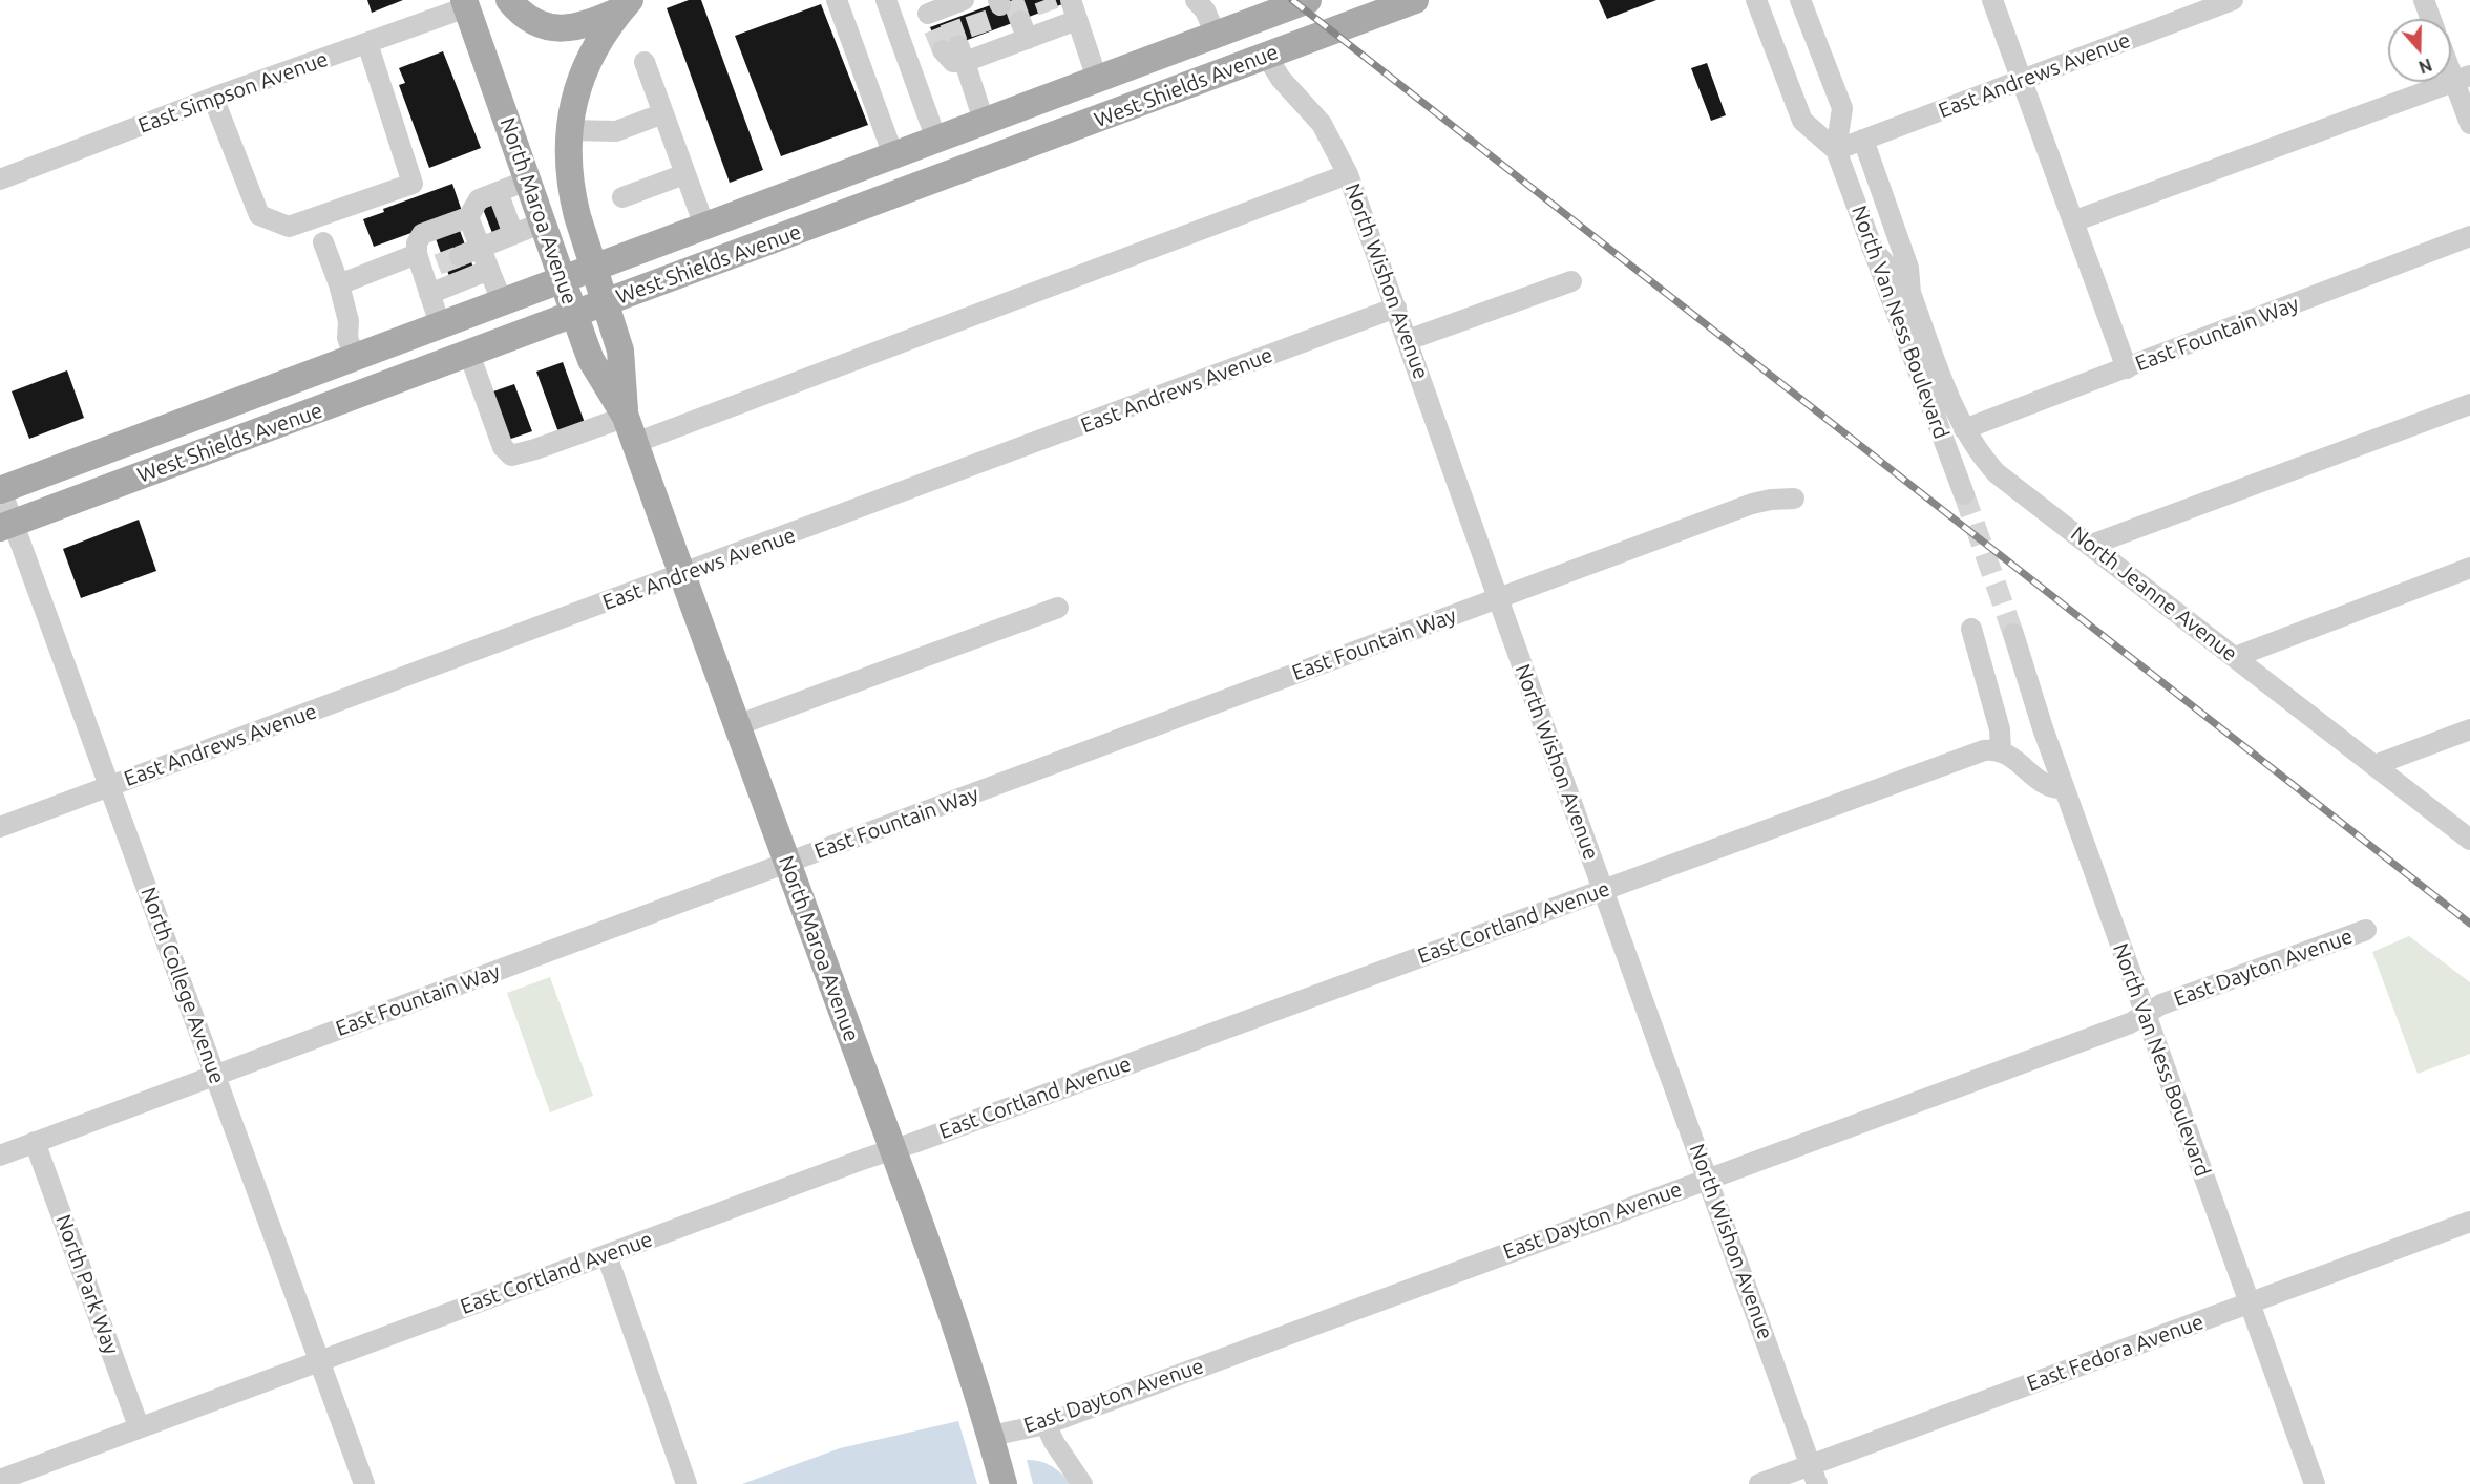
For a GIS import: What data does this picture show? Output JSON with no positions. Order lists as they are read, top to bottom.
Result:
{
  "streets": {
    "main road": ["West Shields Avenue", "North Maroa Avenue"],
    "street": [
      "East Andrews Avenue",
      "East Simpson Avenue",
      "North Wishon Avenue",
      "North Van Ness Boulevard",
      "East Fountain Way",
      "North Jeanne Avenue",
      "East Cortland Avenue",
      "East Dayton Avenue",
      "North College Avenue",
      "North Park Way",
      "East Fedora Avenue"
    ]
  },
  "crossings": [
    ["East Andrews Avenue", "North Maroa Avenue"],
    ["East Andrews Avenue", "North Wishon Avenue"],
    ["East Andrews Avenue", "North Van Ness Boulevard"],
    ["East Andrews Avenue", "North Jeanne Avenue"],
    ["East Andrews Avenue", "North College Avenue"],
    ["West Shields Avenue", "North Maroa Avenue"],
    ["West Shields Avenue", "North Wishon Avenue"],
    ["West Shields Avenue", "North College Avenue"],
    ["East Simpson Avenue", "North Maroa Avenue"],
    ["North Maroa Avenue", "East Fountain Way"],
    ["North Maroa Avenue", "East Cortland Avenue"],
    ["North Maroa Avenue", "East Dayton Avenue"],
    ["North Wishon Avenue", "East Fountain Way"],
    ["North Wishon Avenue", "East Cortland Avenue"],
    ["North Wishon Avenue", "East Dayton Avenue"],
    ["North Wishon Avenue", "East Fedora Avenue"],
    ["North Van Ness Boulevard", "North Jeanne Avenue"],
    ["North Van Ness Boulevard", "East Dayton Avenue"],
    ["North Van Ness Boulevard", "East Fedora Avenue"],
    ["East Fountain Way", "North Jeanne Avenue"],
    ["East Fountain Way", "North College Avenue"],
    ["East Fountain Way", "North Park Way"],
    ["East Cortland Avenue", "North College Avenue"],
    ["East Cortland Avenue", "North Park Way"]
  ],
  "north": "bottom"
}
